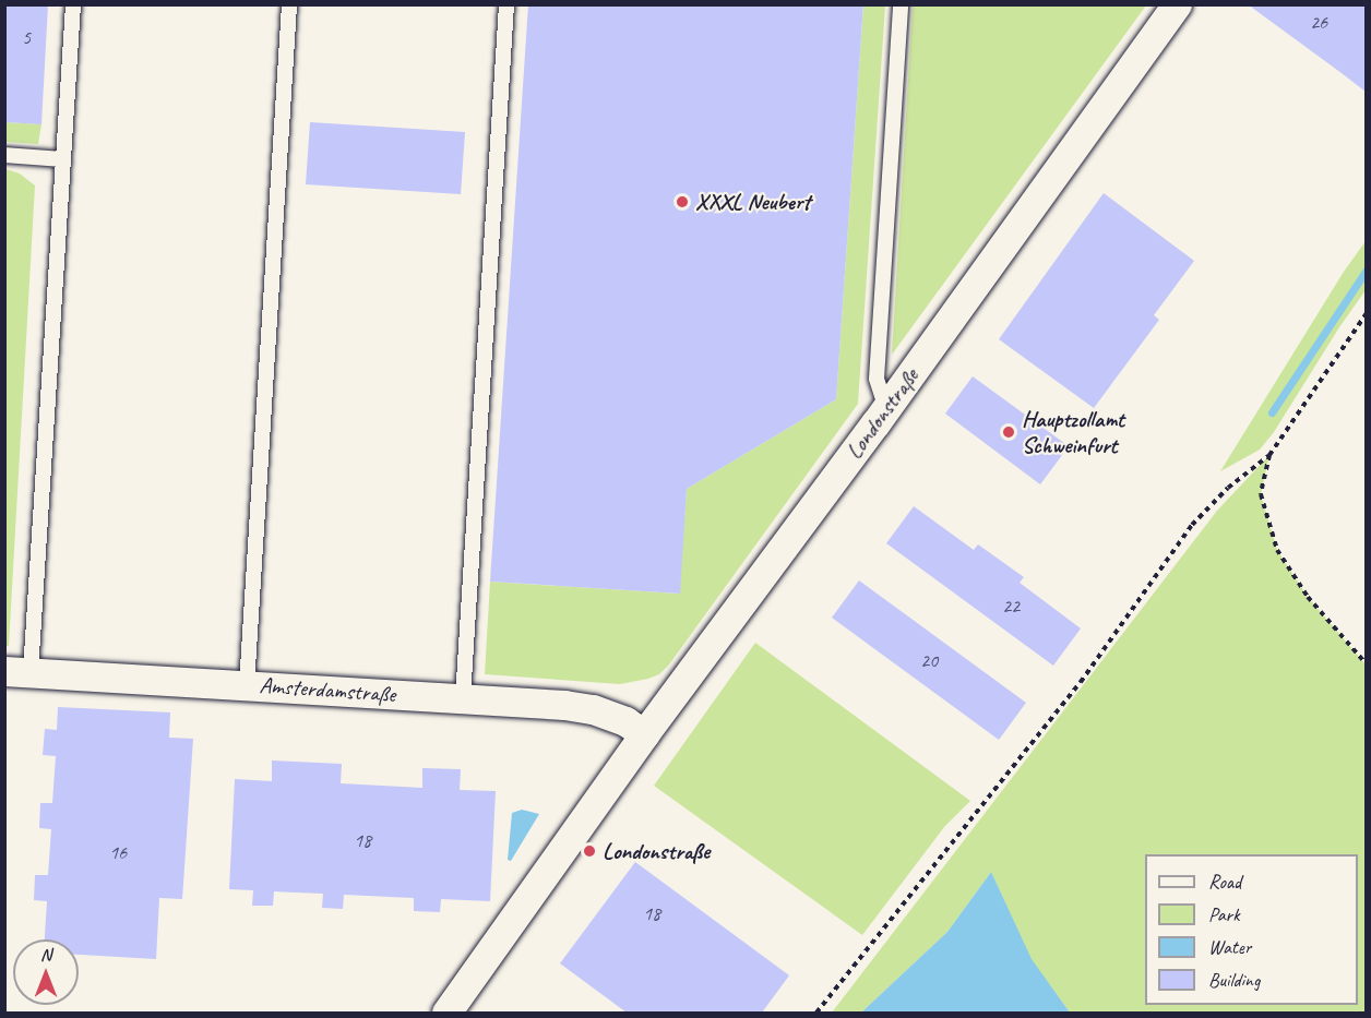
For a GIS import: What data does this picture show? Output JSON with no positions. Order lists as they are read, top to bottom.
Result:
{
  "streets": {
    "street": ["Londonstraße", "Amsterdamstraße"]
  },
  "crossings": [
    ["Londonstraße", "Amsterdamstraße"]
  ],
  "places": ["XXXL Neubert", "Hauptzollamt Schweinfurt", "Londonstraße"],
  "house_numbers": [
    "26",
    "5",
    "22",
    "20",
    "18",
    "16",
    "18"
  ],
  "legend": [
    "Road",
    "Park",
    "Water",
    "Building"
  ],
  "north": "top"
}
